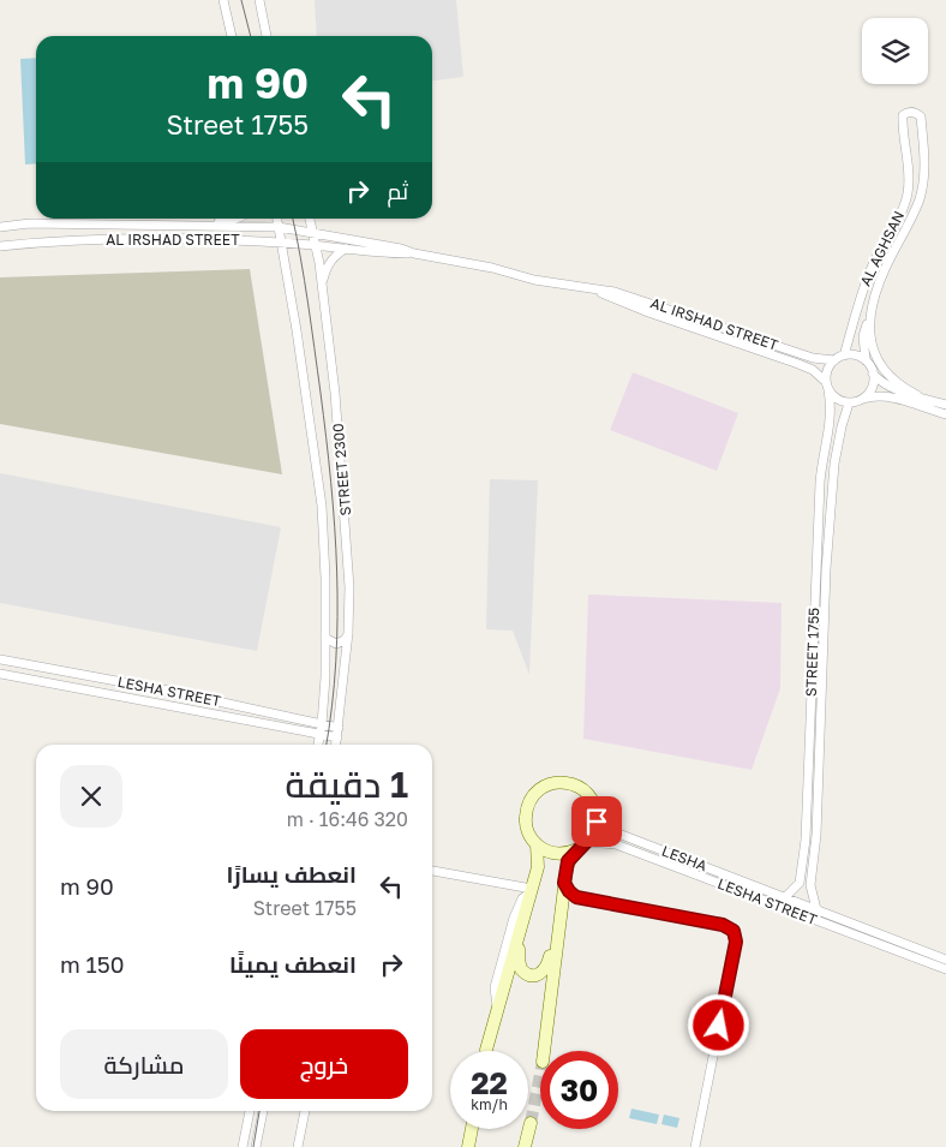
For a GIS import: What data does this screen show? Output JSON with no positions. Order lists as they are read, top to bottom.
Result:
{
  "streets": {
    "street": [
      "AL IRSHAD STREET",
      "AL AGHSAN",
      "STREET 2300",
      "STREET 1755",
      "LESHA STREET",
      "LESHA"
    ]
  },
  "crossings": [
    ["AL IRSHAD STREET", "AL AGHSAN"],
    ["AL IRSHAD STREET", "STREET 2300"],
    ["AL IRSHAD STREET", "STREET 1755"],
    ["AL AGHSAN", "STREET 1755"],
    ["STREET 2300", "LESHA STREET"],
    ["STREET 1755", "LESHA STREET"],
    ["STREET 1755", "LESHA"],
    ["LESHA STREET", "LESHA"]
  ],
  "page": {
    "turn": ["90 m", "Street 1755"],
    "then": "ثم",
    "heading": ["1 دقيقة", "320 m · 16:46"],
    "list": [
      {
        "name": "انعطف يسارًا",
        "note": "Street 1755",
        "value": "90 m"
      },
      {
        "name": "انعطف يمينًا",
        "value": "150 m"
      }
    ],
    "buttons": ["خروج", "مشاركة"],
    "speed": "22 km/h",
    "limit": "30"
  }
}
